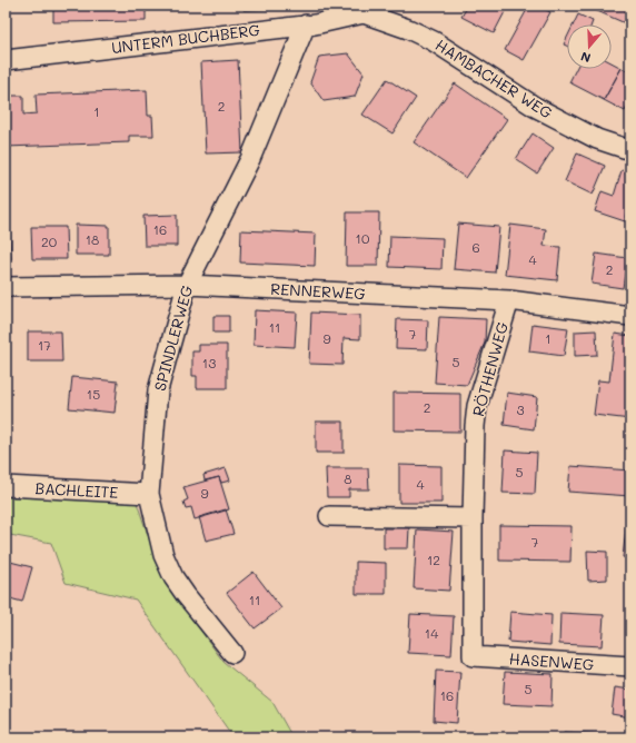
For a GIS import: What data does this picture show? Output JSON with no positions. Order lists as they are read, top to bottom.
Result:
{
  "streets": {
    "street": [
      "UNTERM BUCHBERG",
      "HAMBACHER WEG",
      "RENNERWEG",
      "SPINDLERWEG",
      "RÖTHENWEG",
      "BACHLEITE",
      "HASENWEG"
    ]
  },
  "crossings": [
    ["UNTERM BUCHBERG", "HAMBACHER WEG"],
    ["UNTERM BUCHBERG", "SPINDLERWEG"],
    ["RENNERWEG", "SPINDLERWEG"],
    ["RENNERWEG", "RÖTHENWEG"],
    ["SPINDLERWEG", "BACHLEITE"],
    ["RÖTHENWEG", "HASENWEG"]
  ],
  "house_numbers": [
    "2",
    "1",
    "16",
    "10",
    "18",
    "20",
    "6",
    "4",
    "2",
    "11",
    "7",
    "9",
    "1",
    "17",
    "5",
    "13",
    "15",
    "2",
    "3",
    "5",
    "8",
    "4",
    "9",
    "7",
    "12",
    "11",
    "14",
    "5",
    "16"
  ],
  "north": "bottom"
}
